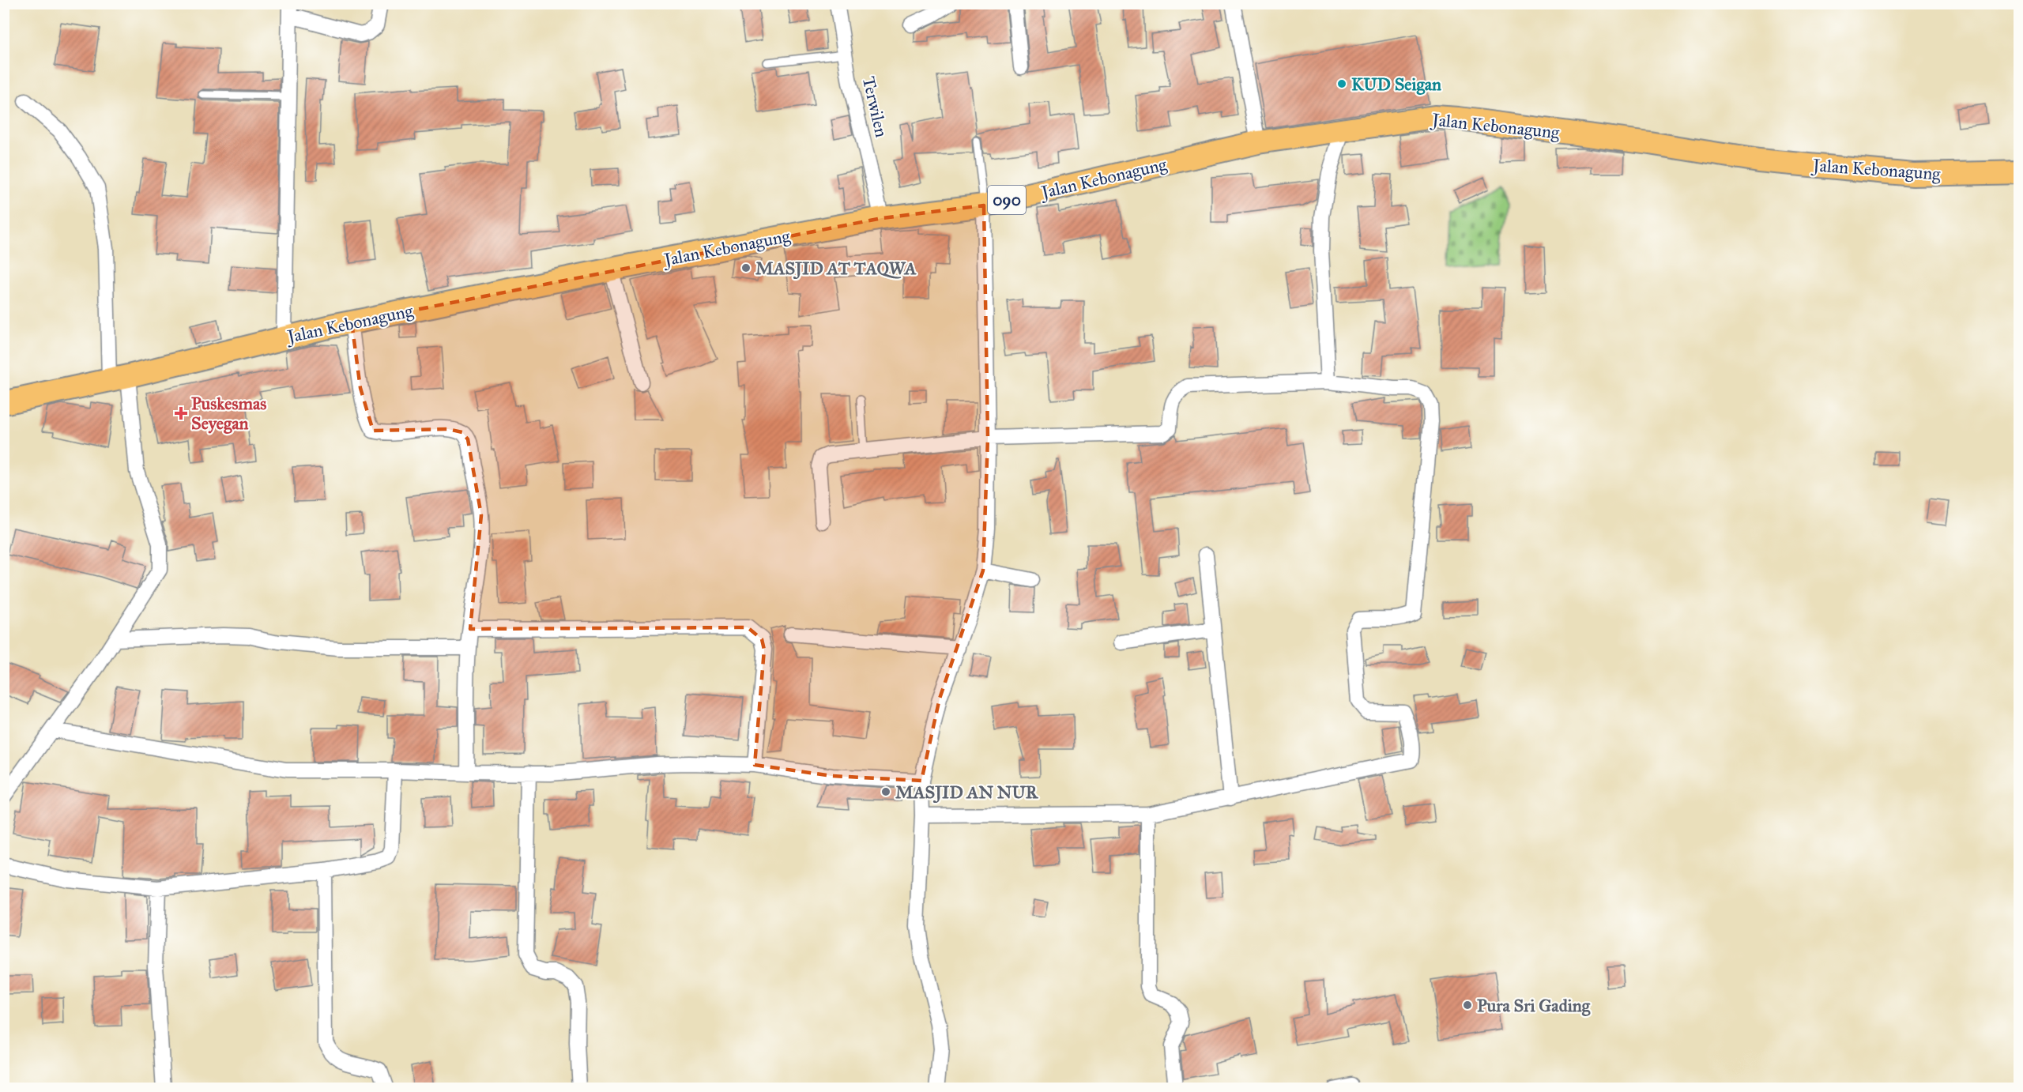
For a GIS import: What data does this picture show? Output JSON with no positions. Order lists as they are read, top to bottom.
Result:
{
  "streets": {
    "main road": ["Jalan Kebonagung", "090"],
    "street": ["Terwilen"]
  },
  "crossings": [
    ["Terwilen", "Jalan Kebonagung"]
  ],
  "places": {
    "other": [
      "KUD Seigan",
      "MASJID AT TAQWA",
      "MASJID AN NUR",
      "Pura Sri Gading"
    ],
    "health": ["Puskesmas Seyegan"]
  }
}
